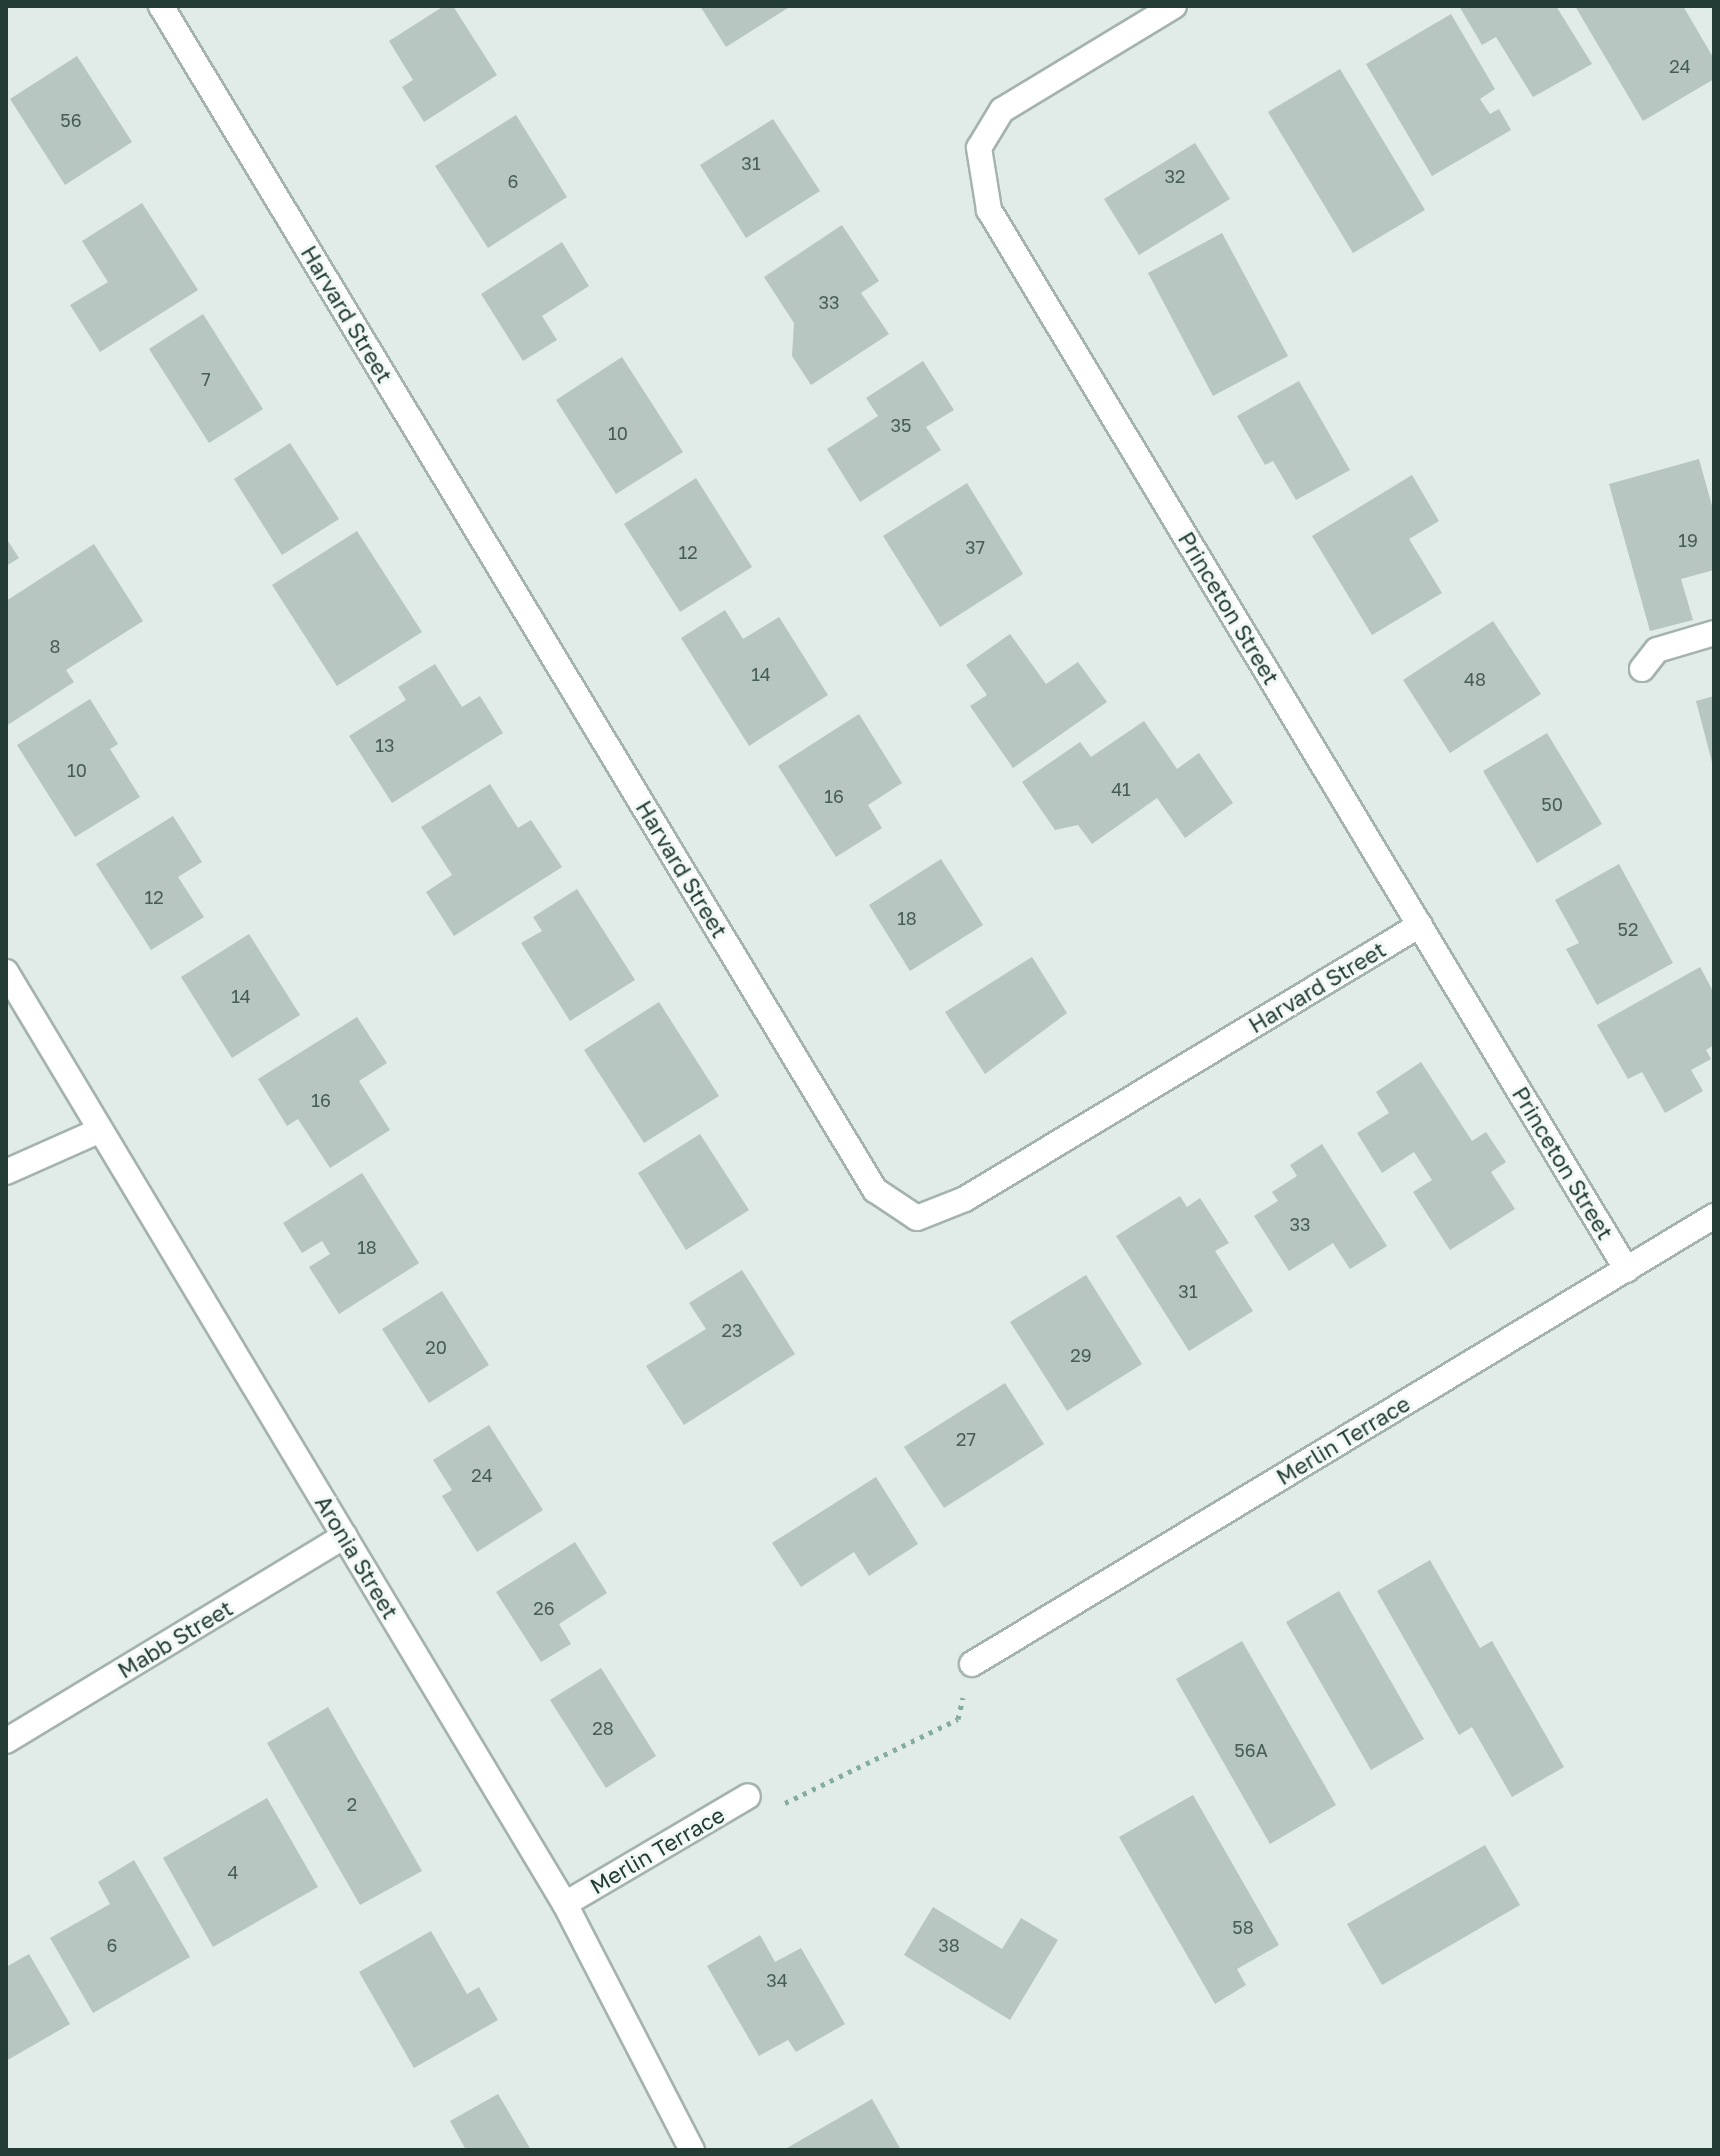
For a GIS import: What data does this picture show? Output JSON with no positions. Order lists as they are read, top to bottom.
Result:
{
  "streets": {
    "street": [
      "Harvard Street",
      "Princeton Street",
      "Merlin Terrace",
      "Aronia Street",
      "Mabb Street"
    ]
  },
  "crossings": [
    ["Harvard Street", "Princeton Street"],
    ["Princeton Street", "Merlin Terrace"],
    ["Merlin Terrace", "Aronia Street"],
    ["Aronia Street", "Mabb Street"]
  ],
  "house_numbers": [
    "24",
    "56",
    "31",
    "32",
    "6",
    "33",
    "7",
    "35",
    "10",
    "19",
    "37",
    "12",
    "8",
    "14",
    "48",
    "13",
    "10",
    "41",
    "16",
    "50",
    "12",
    "18",
    "52",
    "14",
    "16",
    "33",
    "18",
    "31",
    "23",
    "20",
    "29",
    "27",
    "24",
    "26",
    "28",
    "56A",
    "2",
    "4",
    "58",
    "6",
    "38",
    "34"
  ]
}
